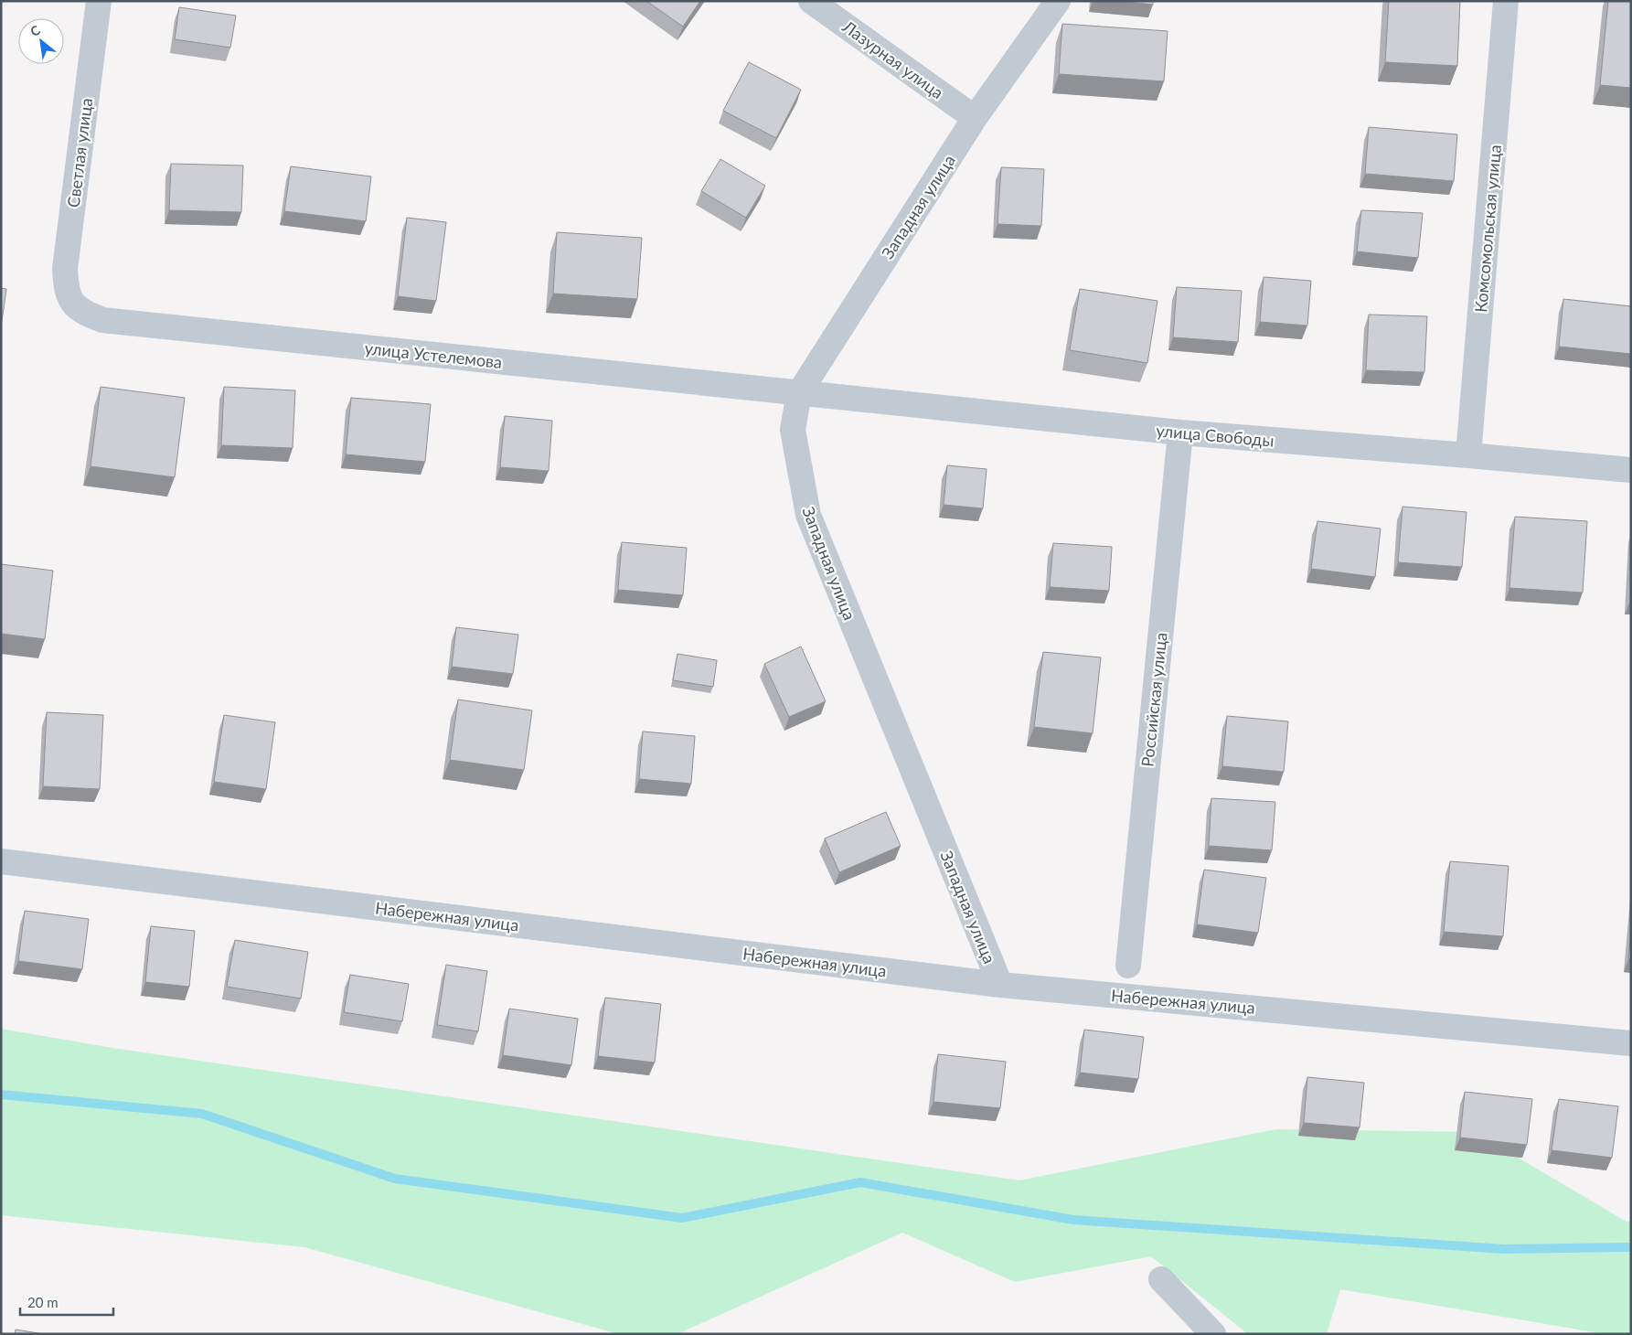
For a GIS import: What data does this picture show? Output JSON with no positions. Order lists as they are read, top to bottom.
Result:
{
  "streets": {
    "street": [
      "Лазурная улица",
      "Светлая улица",
      "Западная улица",
      "Комсомольская улица",
      "улица Устелемова",
      "улица Свободы",
      "Российская улица",
      "Набережная улица"
    ]
  },
  "crossings": [
    ["Лазурная улица", "Западная улица"],
    ["Светлая улица", "улица Устелемова"],
    ["Западная улица", "улица Устелемова"],
    ["Западная улица", "улица Свободы"],
    ["Западная улица", "Набережная улица"],
    ["Комсомольская улица", "улица Свободы"],
    ["улица Устелемова", "улица Свободы"],
    ["улица Свободы", "Российская улица"]
  ],
  "scale_bar": "20 m",
  "north": "top left"
}
